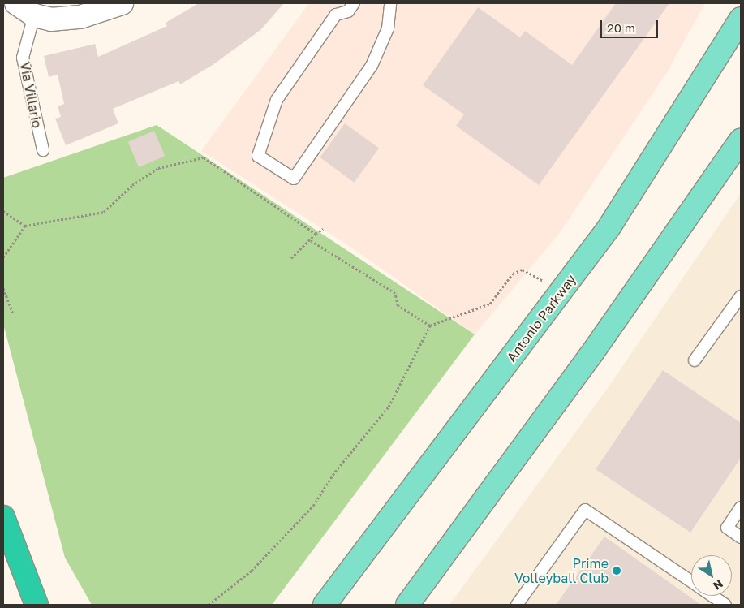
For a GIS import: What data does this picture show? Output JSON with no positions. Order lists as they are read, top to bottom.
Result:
{
  "streets": {
    "main road": ["Antonio Parkway"],
    "lane": ["Via Villario"]
  },
  "places": ["Prime Volleyball Club"],
  "scale_bar": "20 m",
  "north": "bottom right"
}
